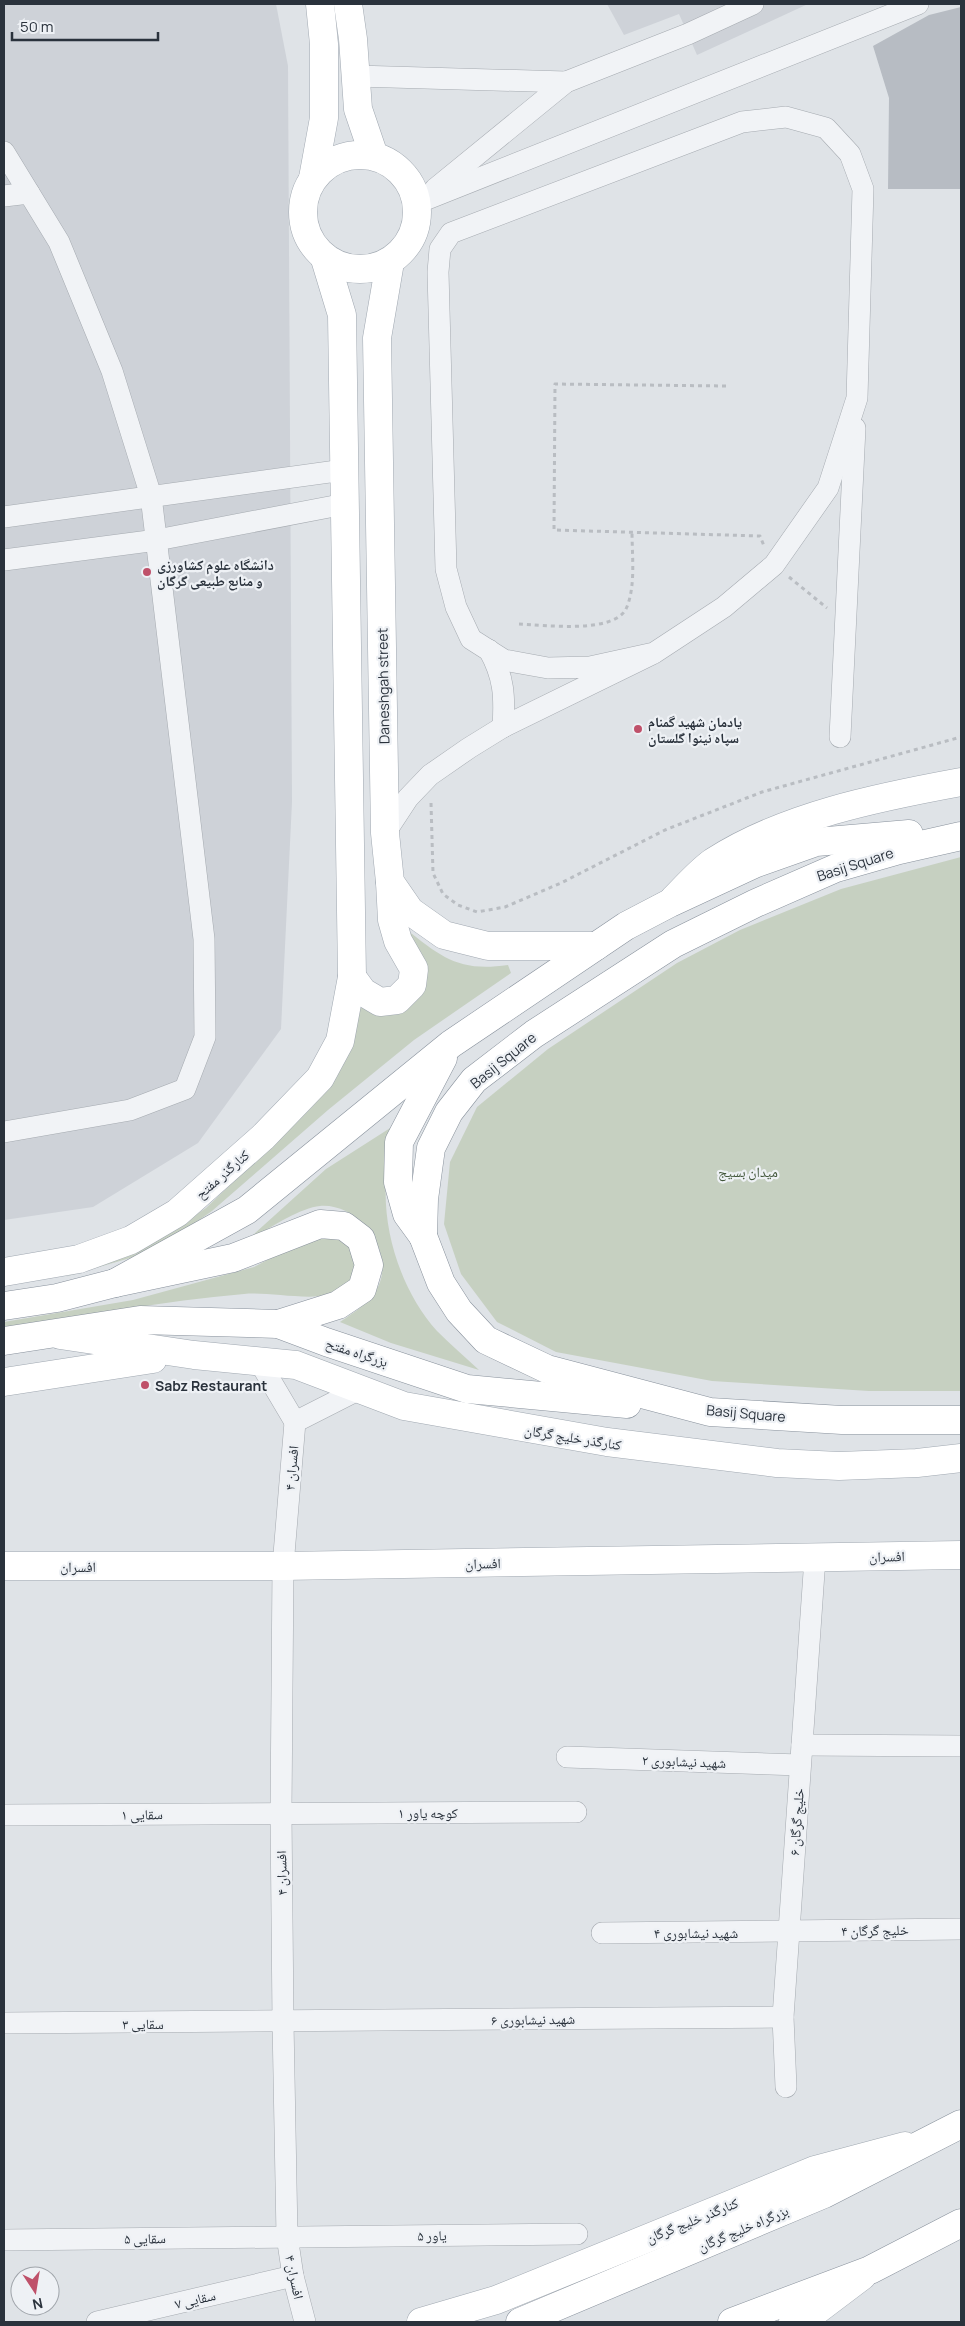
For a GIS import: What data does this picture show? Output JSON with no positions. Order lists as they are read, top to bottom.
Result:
{
  "streets": {
    "main road": [
      "Daneshgah street",
      "Basij Square",
      "کنارگذر مفتح",
      "بزرگراه مفتح",
      "کنارگذر خلیج گرگان",
      "افسران",
      "بزرگراه خلیج گرگان"
    ],
    "street": [
      "افسران ۴",
      "شهید نیشابوری ۲",
      "کوچه یاور ۱",
      "سقایی ۱",
      "خلیج گرگان ۶",
      "خلیج گرگان ۴",
      "شهید نیشابوری ۴",
      "شهید نیشابوری ۶",
      "سقایی ۳",
      "یاور ۵",
      "سقایی ۵",
      "سقایی ۷"
    ]
  },
  "crossings": [
    ["Basij Square", "بزرگراه مفتح"],
    ["کنارگذر خلیج گرگان", "بزرگراه خلیج گرگان"],
    ["افسران ۴", "افسران"],
    ["افسران ۴", "کوچه یاور ۱"],
    ["افسران ۴", "سقایی ۱"],
    ["افسران ۴", "شهید نیشابوری ۶"],
    ["افسران ۴", "سقایی ۳"],
    ["افسران ۴", "یاور ۵"],
    ["افسران ۴", "سقایی ۵"],
    ["افسران ۴", "سقایی ۷"],
    ["افسران", "خلیج گرگان ۶"],
    ["شهید نیشابوری ۲", "خلیج گرگان ۶"],
    ["کوچه یاور ۱", "سقایی ۱"],
    ["خلیج گرگان ۶", "خلیج گرگان ۴"],
    ["خلیج گرگان ۶", "شهید نیشابوری ۴"],
    ["خلیج گرگان ۶", "شهید نیشابوری ۶"],
    ["خلیج گرگان ۴", "شهید نیشابوری ۴"],
    ["شهید نیشابوری ۶", "سقایی ۳"],
    ["یاور ۵", "سقایی ۵"]
  ],
  "parks": ["میدان بسیج"],
  "places": ["دانشگاه علوم کشاورزی و منابع طبیعی گرگان", "یادمان شهید گمنام سپاه نینوا گلستان", "Sabz Restaurant"],
  "scale_bar": "50 m",
  "north": "bottom"
}
